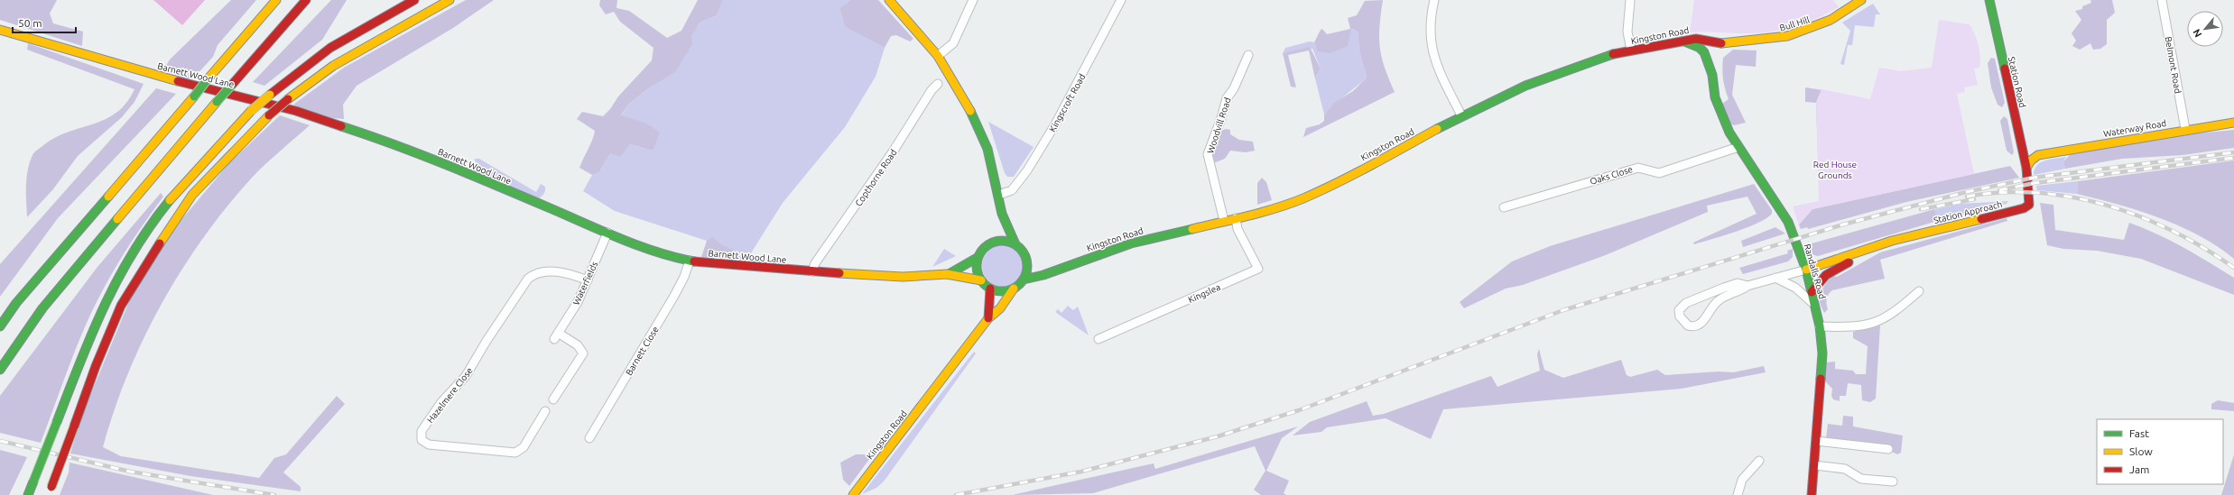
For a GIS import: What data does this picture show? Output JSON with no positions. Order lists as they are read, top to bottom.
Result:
{
  "streets": {
    "main road": [
      "Bull Hill",
      "Kingston Road",
      "Barnett Wood Lane",
      "Station Road",
      "Waterway Road",
      "Station Approach",
      "Randalls Road"
    ],
    "street": [
      "Belmont Road",
      "Kingscroft Road",
      "Woodvill Road",
      "Oaks Close",
      "Copthorne Road",
      "Waterfields",
      "Kingslea",
      "Barnett Close",
      "Hazelmere Close"
    ]
  },
  "crossings": [
    ["Bull Hill", "Kingston Road"],
    ["Bull Hill", "Randalls Road"],
    ["Kingston Road", "Barnett Wood Lane"],
    ["Kingston Road", "Woodvill Road"],
    ["Kingston Road", "Randalls Road"],
    ["Kingston Road", "Kingslea"],
    ["Belmont Road", "Waterway Road"],
    ["Barnett Wood Lane", "Copthorne Road"],
    ["Barnett Wood Lane", "Waterfields"],
    ["Barnett Wood Lane", "Barnett Close"],
    ["Station Road", "Station Approach"],
    ["Oaks Close", "Randalls Road"],
    ["Station Approach", "Randalls Road"],
    ["Waterfields", "Hazelmere Close"]
  ],
  "parks": ["Red House Grounds"],
  "legend": ["Fast", "Slow", "Jam"],
  "scale_bar": "50 m",
  "north": "bottom left"
}
